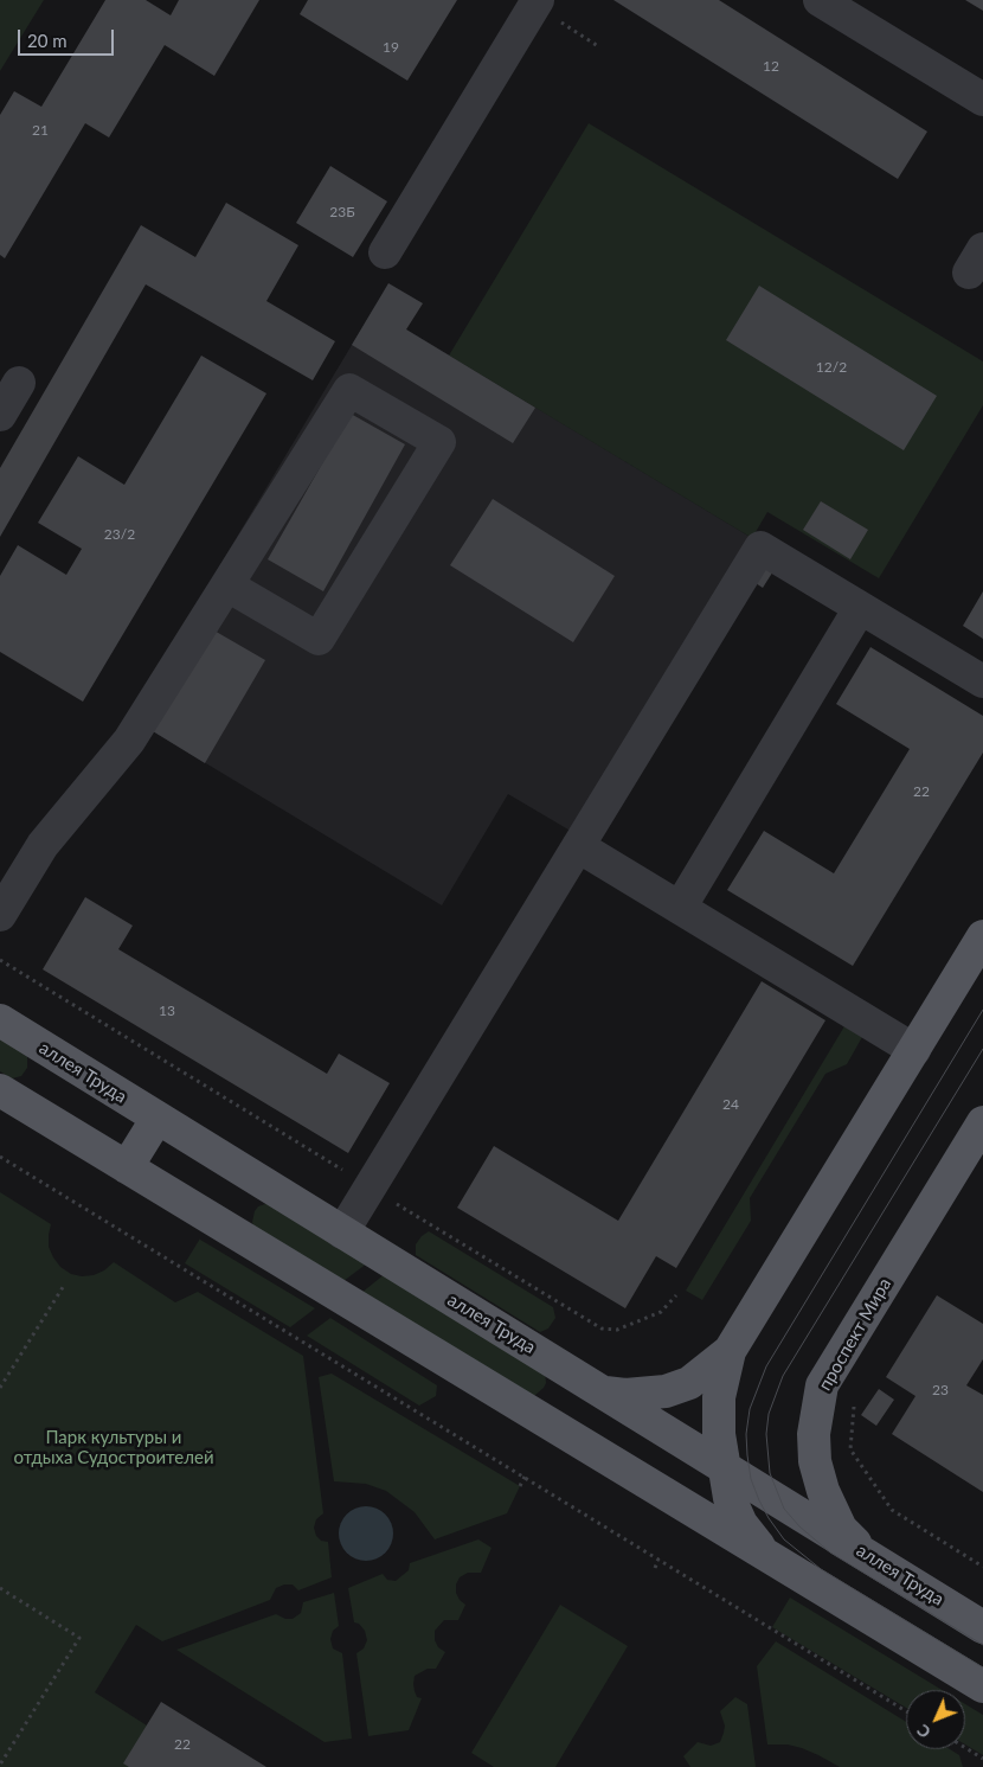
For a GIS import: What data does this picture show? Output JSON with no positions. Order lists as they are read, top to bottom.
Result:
{
  "streets": {
    "main road": ["аллея Труда", "проспект Мира"]
  },
  "crossings": [
    ["аллея Труда", "проспект Мира"]
  ],
  "parks": ["Парк культуры и отдыха Судостроителей"],
  "house_numbers": [
    "19",
    "12",
    "21",
    "23Б",
    "12/2",
    "23/2",
    "22",
    "13",
    "24",
    "23",
    "22"
  ],
  "scale_bar": "20 m",
  "north": "bottom left"
}
